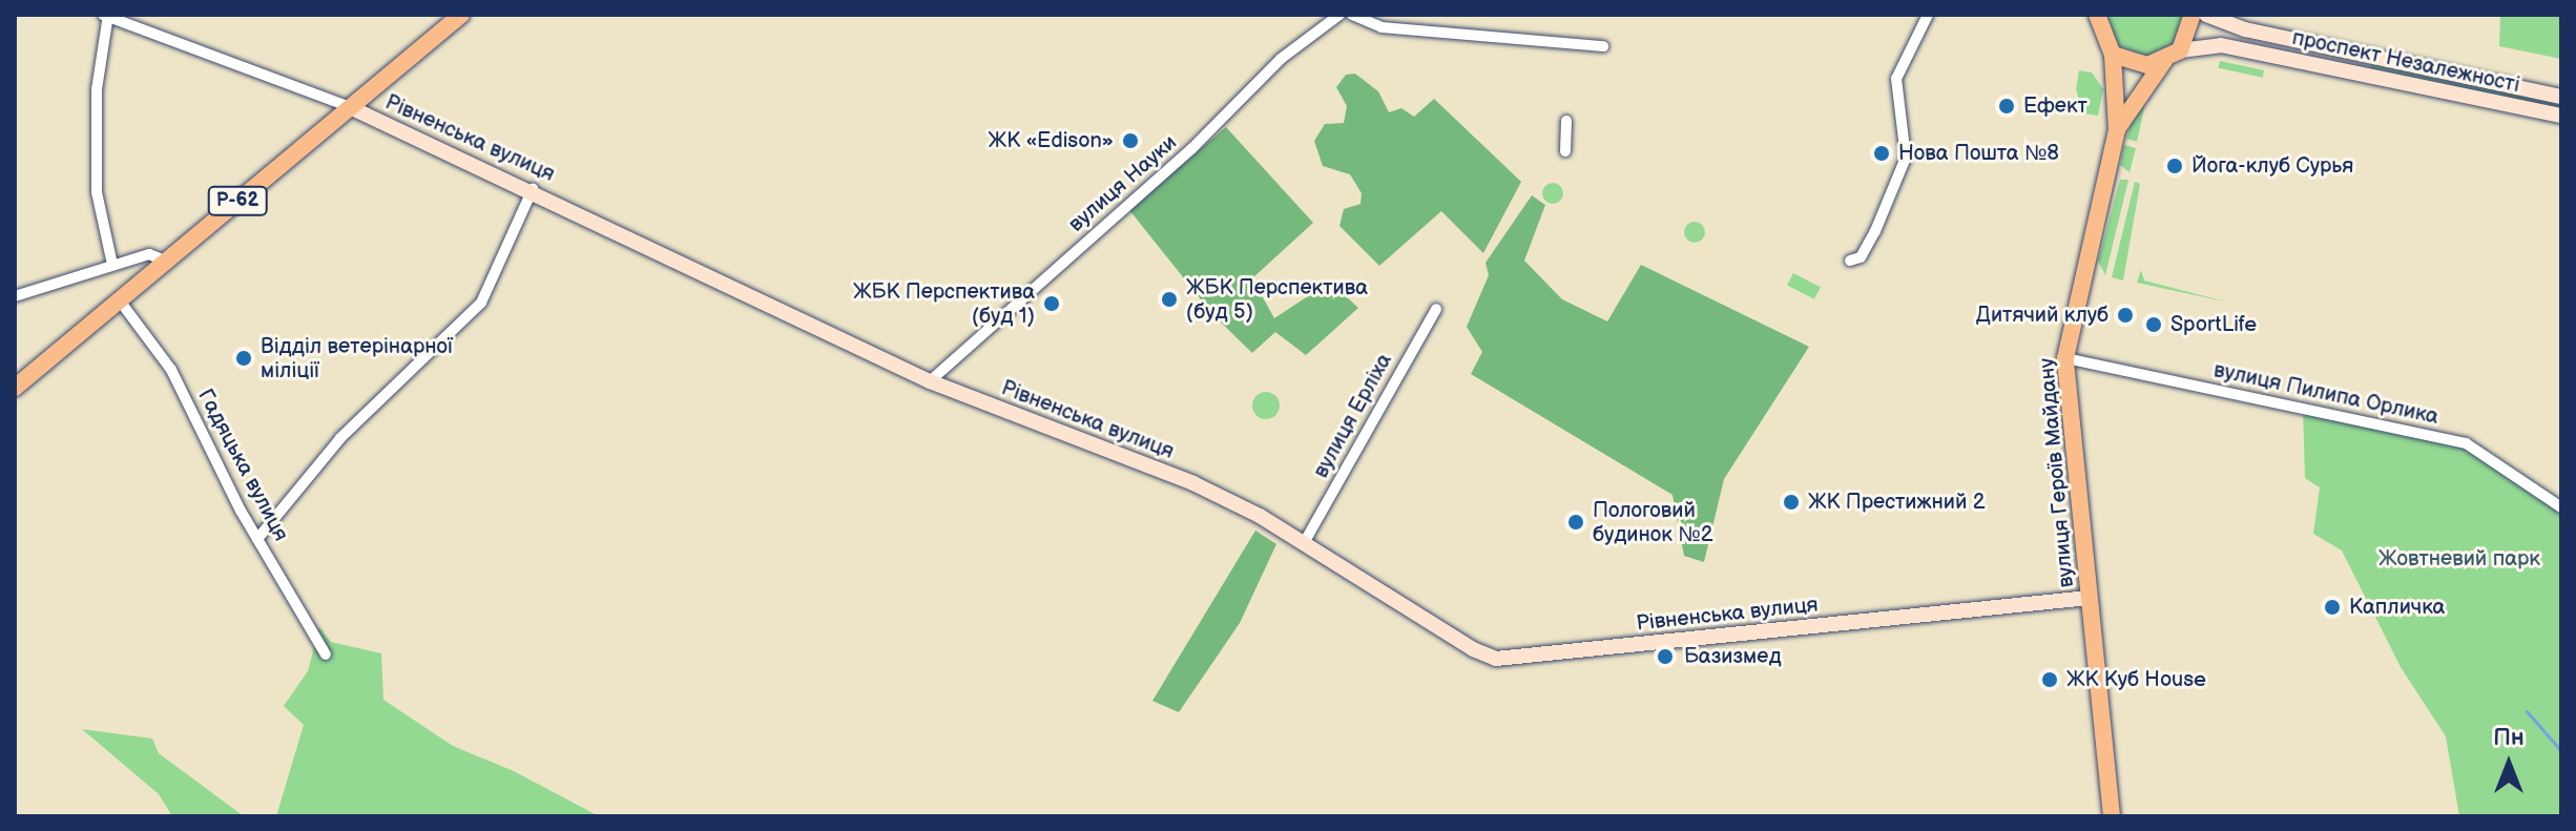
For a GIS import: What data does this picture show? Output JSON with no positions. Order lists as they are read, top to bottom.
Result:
{
  "streets": {
    "main road": ["Р-62", "вулиця Героїв Майдану"],
    "street": [
      "проспект Незалежності",
      "Рівненська вулиця",
      "вулиця Науки",
      "вулиця Пилипа Орлика",
      "вулиця Ерліха",
      "Гадяцька вулиця"
    ]
  },
  "crossings": [
    ["Рівненська вулиця", "вулиця Науки"],
    ["Рівненська вулиця", "Р-62"],
    ["Рівненська вулиця", "вулиця Ерліха"],
    ["Рівненська вулиця", "вулиця Героїв Майдану"],
    ["Р-62", "Гадяцька вулиця"],
    ["вулиця Пилипа Орлика", "вулиця Героїв Майдану"]
  ],
  "parks": ["Жовтневий парк"],
  "places": [
    "Ефект",
    "ЖК «Edison»",
    "Нова Пошта №8",
    "Йога-клуб Сурья",
    "ЖБК Перспектива (буд 5)",
    "ЖБК Перспектива (буд 1)",
    "Дитячий клуб",
    "SportLife",
    "Відділ ветерінарної міліції",
    "ЖК Престижний 2",
    "Пологовий будинок №2",
    "Капличка",
    "Базизмед",
    "ЖК Куб House"
  ],
  "north": "top"
}
